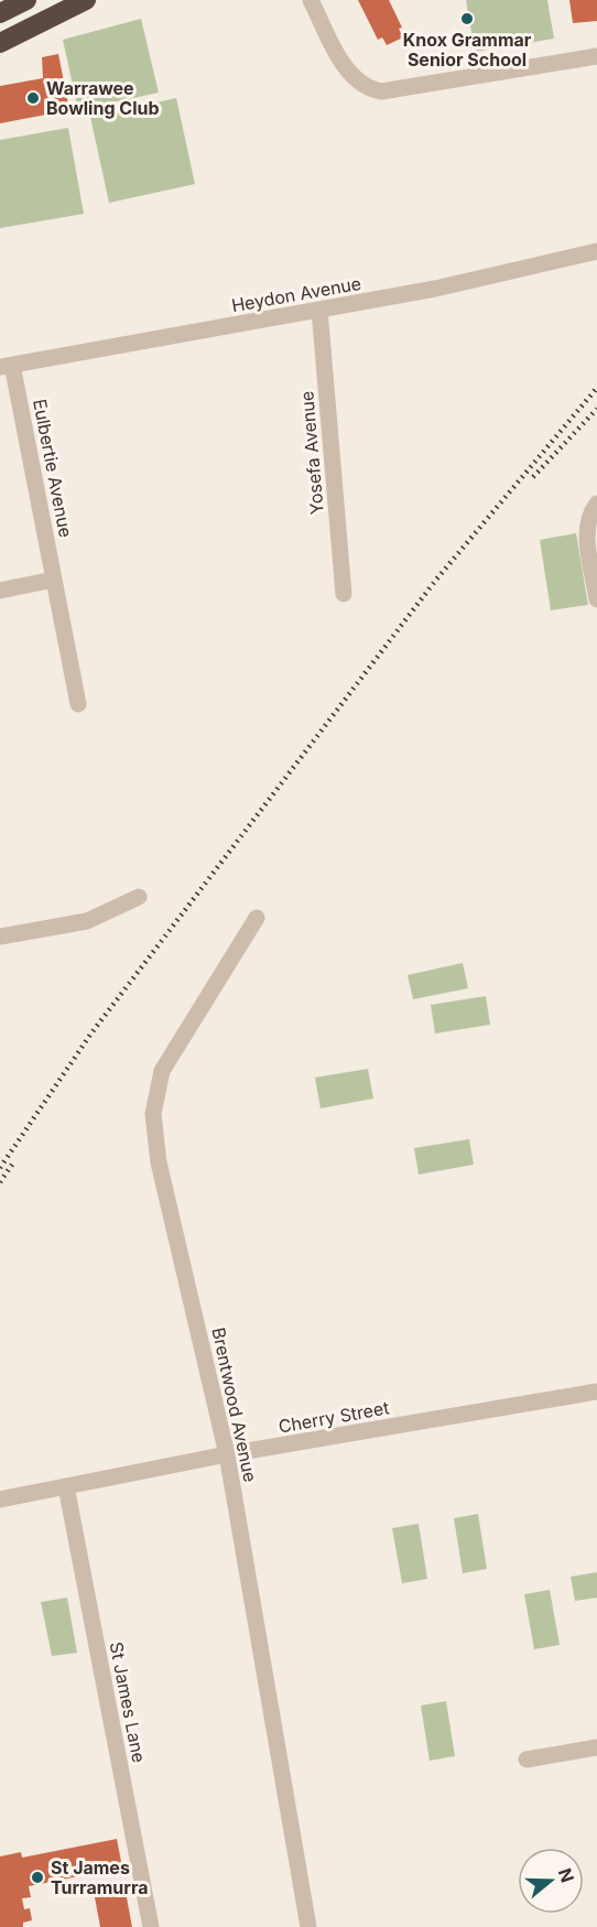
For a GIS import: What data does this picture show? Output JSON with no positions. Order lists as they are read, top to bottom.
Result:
{
  "streets": {
    "street": [
      "Heydon Avenue",
      "Yosefa Avenue",
      "Eulbertie Avenue",
      "Brentwood Avenue",
      "Cherry Street",
      "St James Lane"
    ]
  },
  "crossings": [
    ["Heydon Avenue", "Yosefa Avenue"],
    ["Heydon Avenue", "Eulbertie Avenue"],
    ["Brentwood Avenue", "Cherry Street"],
    ["Cherry Street", "St James Lane"]
  ],
  "places": ["Knox Grammar Senior School", "Warrawee Bowling Club", "St James Turramurra"],
  "north": "right"
}
